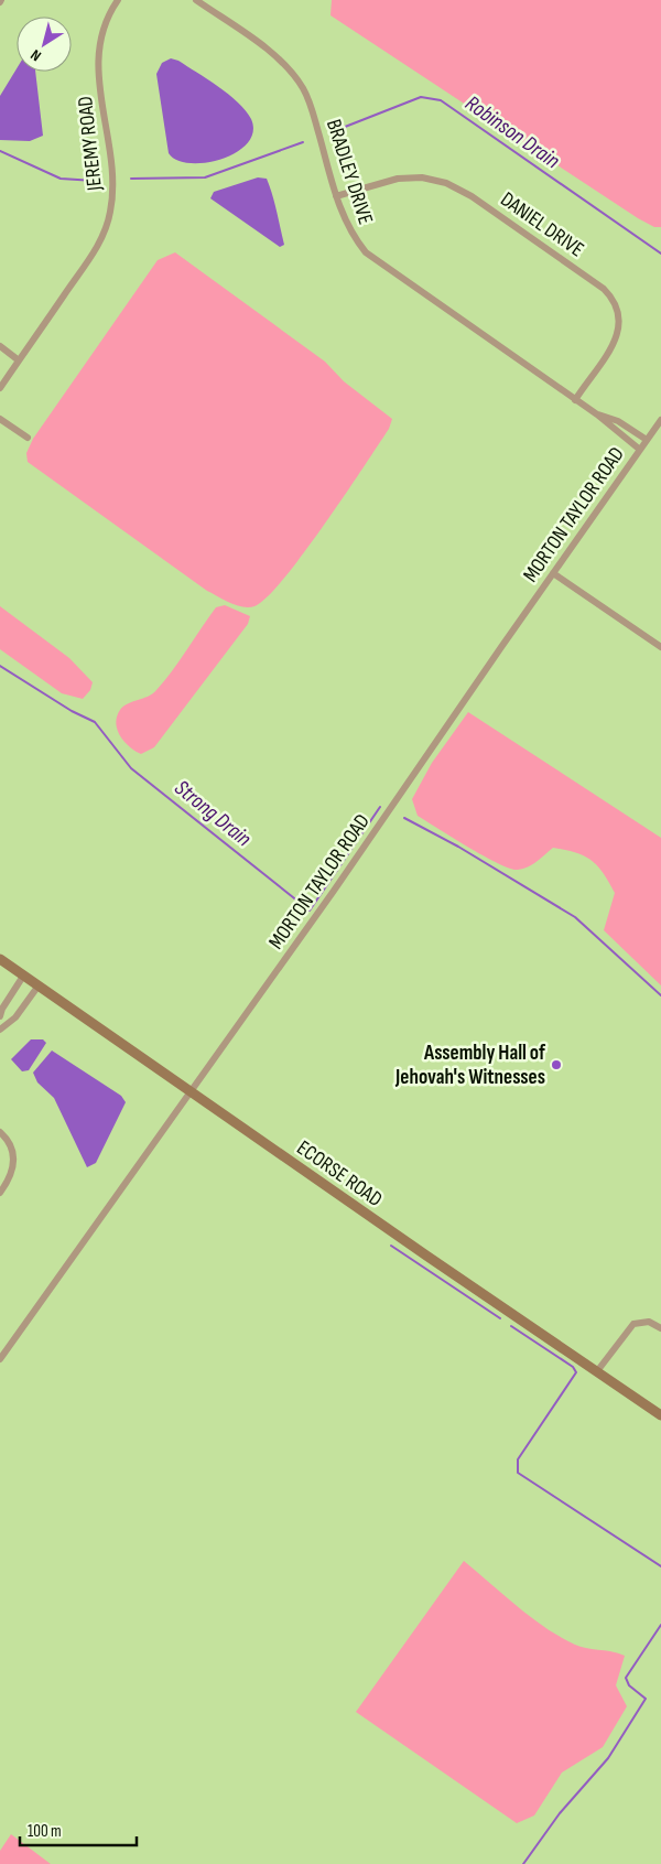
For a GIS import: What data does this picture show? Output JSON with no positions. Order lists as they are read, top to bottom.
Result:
{
  "streets": {
    "main road": ["ECORSE ROAD"],
    "street": [
      "JEREMY ROAD",
      "BRADLEY DRIVE",
      "DANIEL DRIVE",
      "MORTON TAYLOR ROAD"
    ]
  },
  "crossings": [
    ["BRADLEY DRIVE", "DANIEL DRIVE"],
    ["BRADLEY DRIVE", "MORTON TAYLOR ROAD"],
    ["MORTON TAYLOR ROAD", "ECORSE ROAD"]
  ],
  "water": ["Robinson Drain", "Strong Drain"],
  "places": ["Assembly Hall of Jehovah's Witnesses"],
  "scale_bar": "100 m",
  "north": "bottom left"
}
